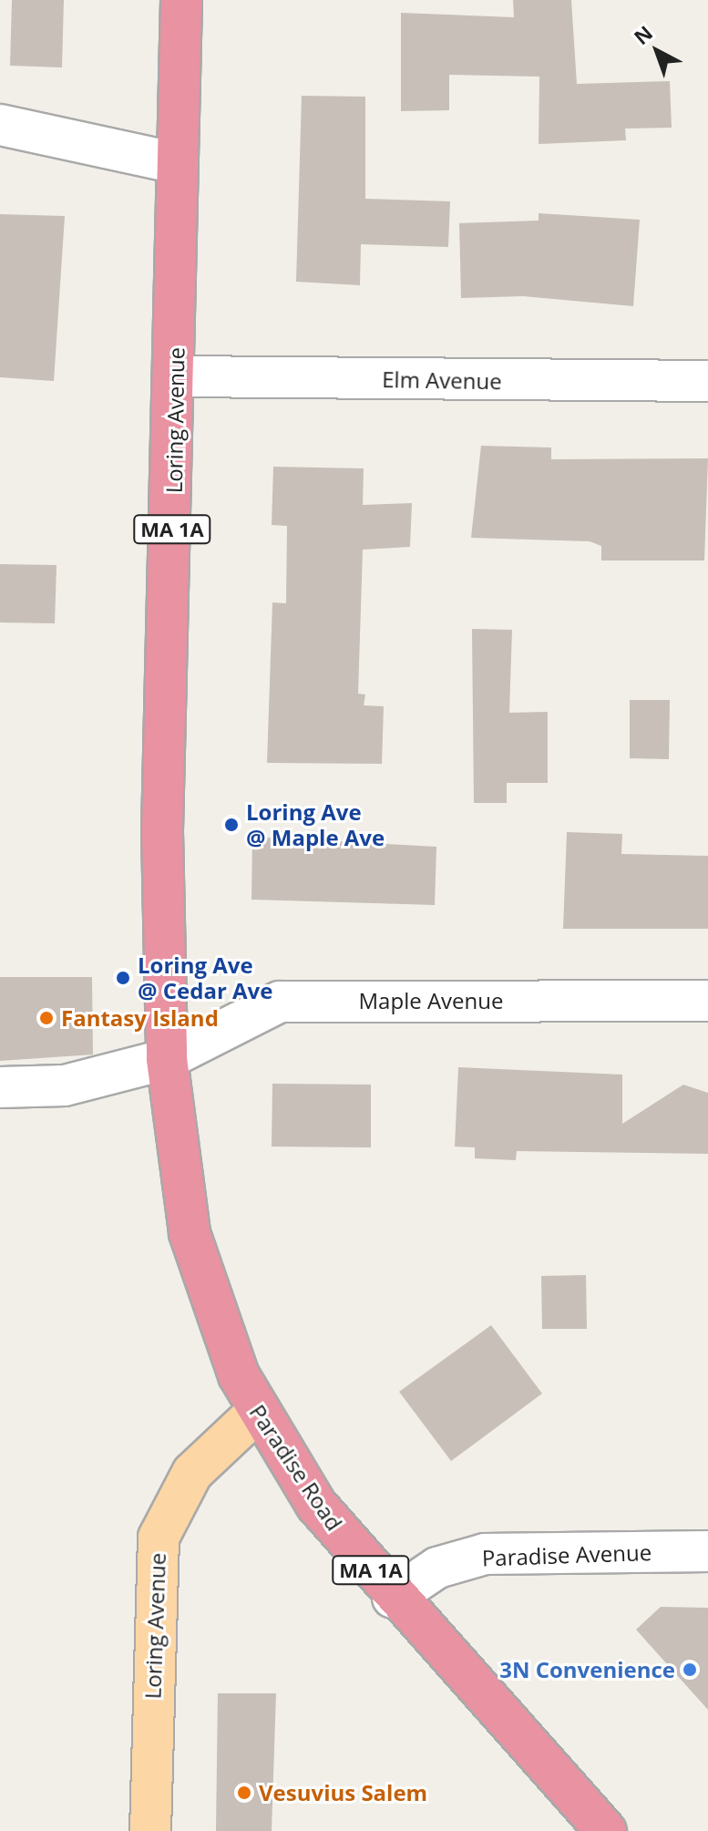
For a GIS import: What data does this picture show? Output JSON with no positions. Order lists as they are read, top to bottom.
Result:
{
  "streets": {
    "highway": ["Loring Avenue", "MA 1A", "Paradise Road"],
    "street": ["Elm Avenue", "Maple Avenue", "Paradise Avenue"]
  },
  "crossings": [
    ["Elm Avenue", "Loring Avenue"],
    ["Loring Avenue", "Maple Avenue"],
    ["Loring Avenue", "Paradise Road"],
    ["Maple Avenue", "Paradise Road"],
    ["Paradise Road", "Paradise Avenue"]
  ],
  "places": [
    "Loring Ave @ Maple Ave",
    "Loring Ave @ Cedar Ave",
    "Fantasy Island",
    "3N Convenience",
    "Vesuvius Salem"
  ],
  "north": "top left"
}
